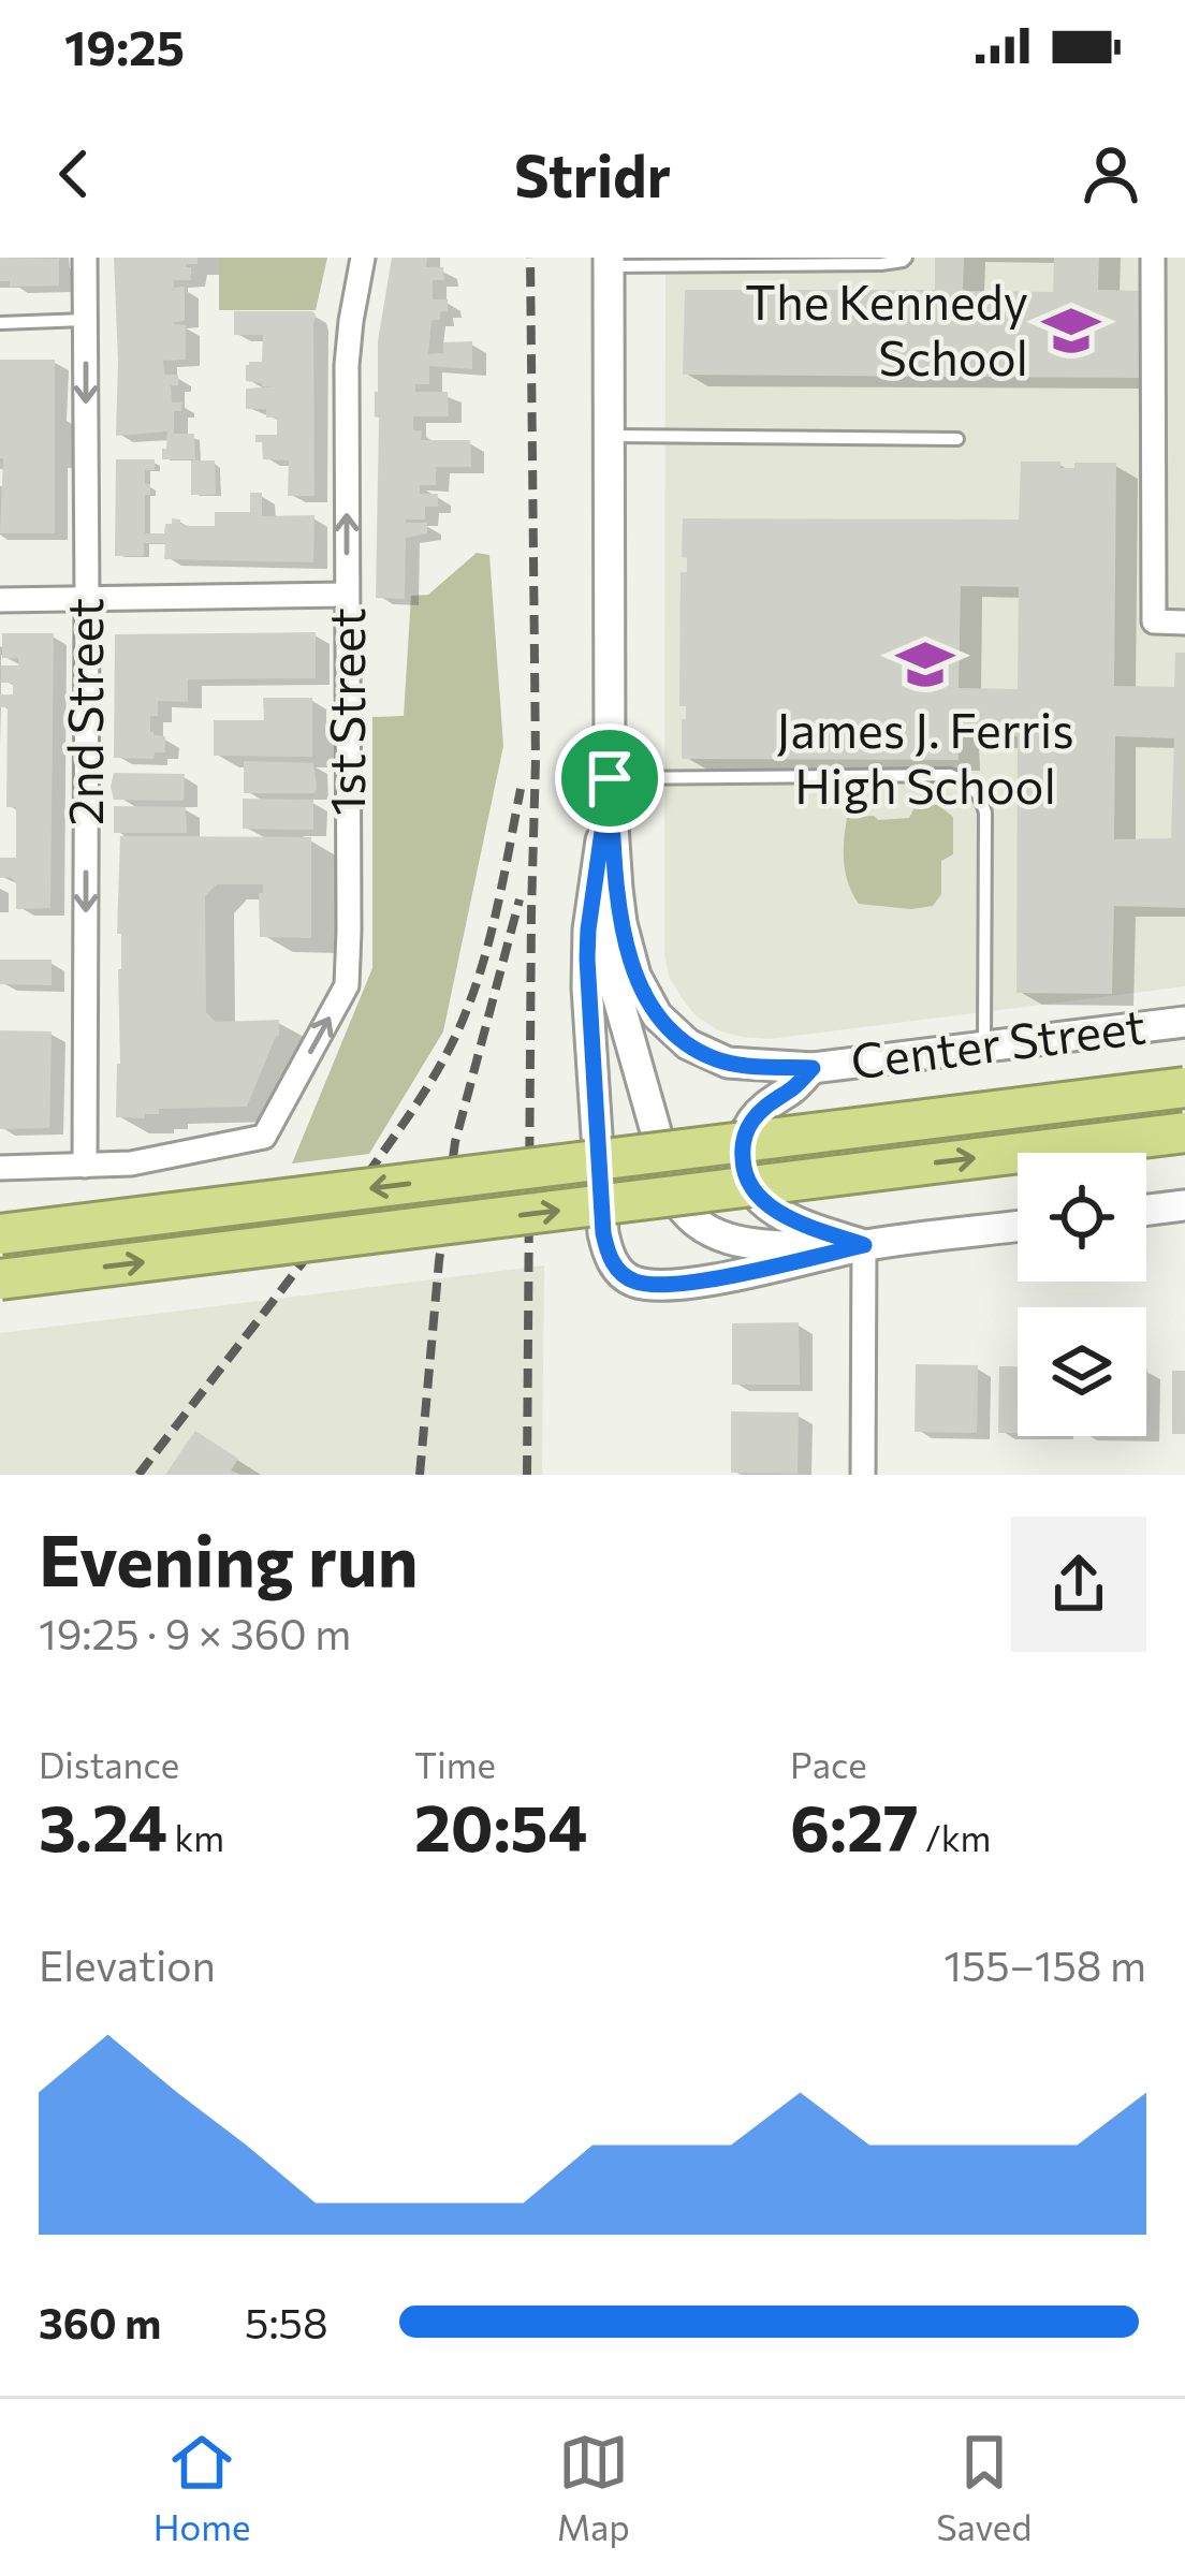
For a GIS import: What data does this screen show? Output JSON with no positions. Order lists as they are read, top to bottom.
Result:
{
  "streets": {
    "main road": ["Center Street"],
    "street": ["2nd Street", "1st Street"]
  },
  "crossings": [
    ["2nd Street", "1st Street"]
  ],
  "one_way": ["2nd Street", "1st Street"],
  "places": {
    "school or university": ["The Kennedy School", "James J. Ferris High School"]
  },
  "page": {
    "status": "19:25",
    "header": "Stridr",
    "heading": ["Evening run", "19:25 · 9 × 360 m"],
    "stats": [
      ["Distance", "3.24 km"],
      ["Time", "20:54"],
      ["Pace", "6:27 /km"]
    ],
    "chart": ["Elevation", "155–158 m"],
    "list": [
      {
        "name": "360 m",
        "note": "5:58"
      }
    ],
    "tabs": ["Home", "Map", "Saved"]
  }
}
